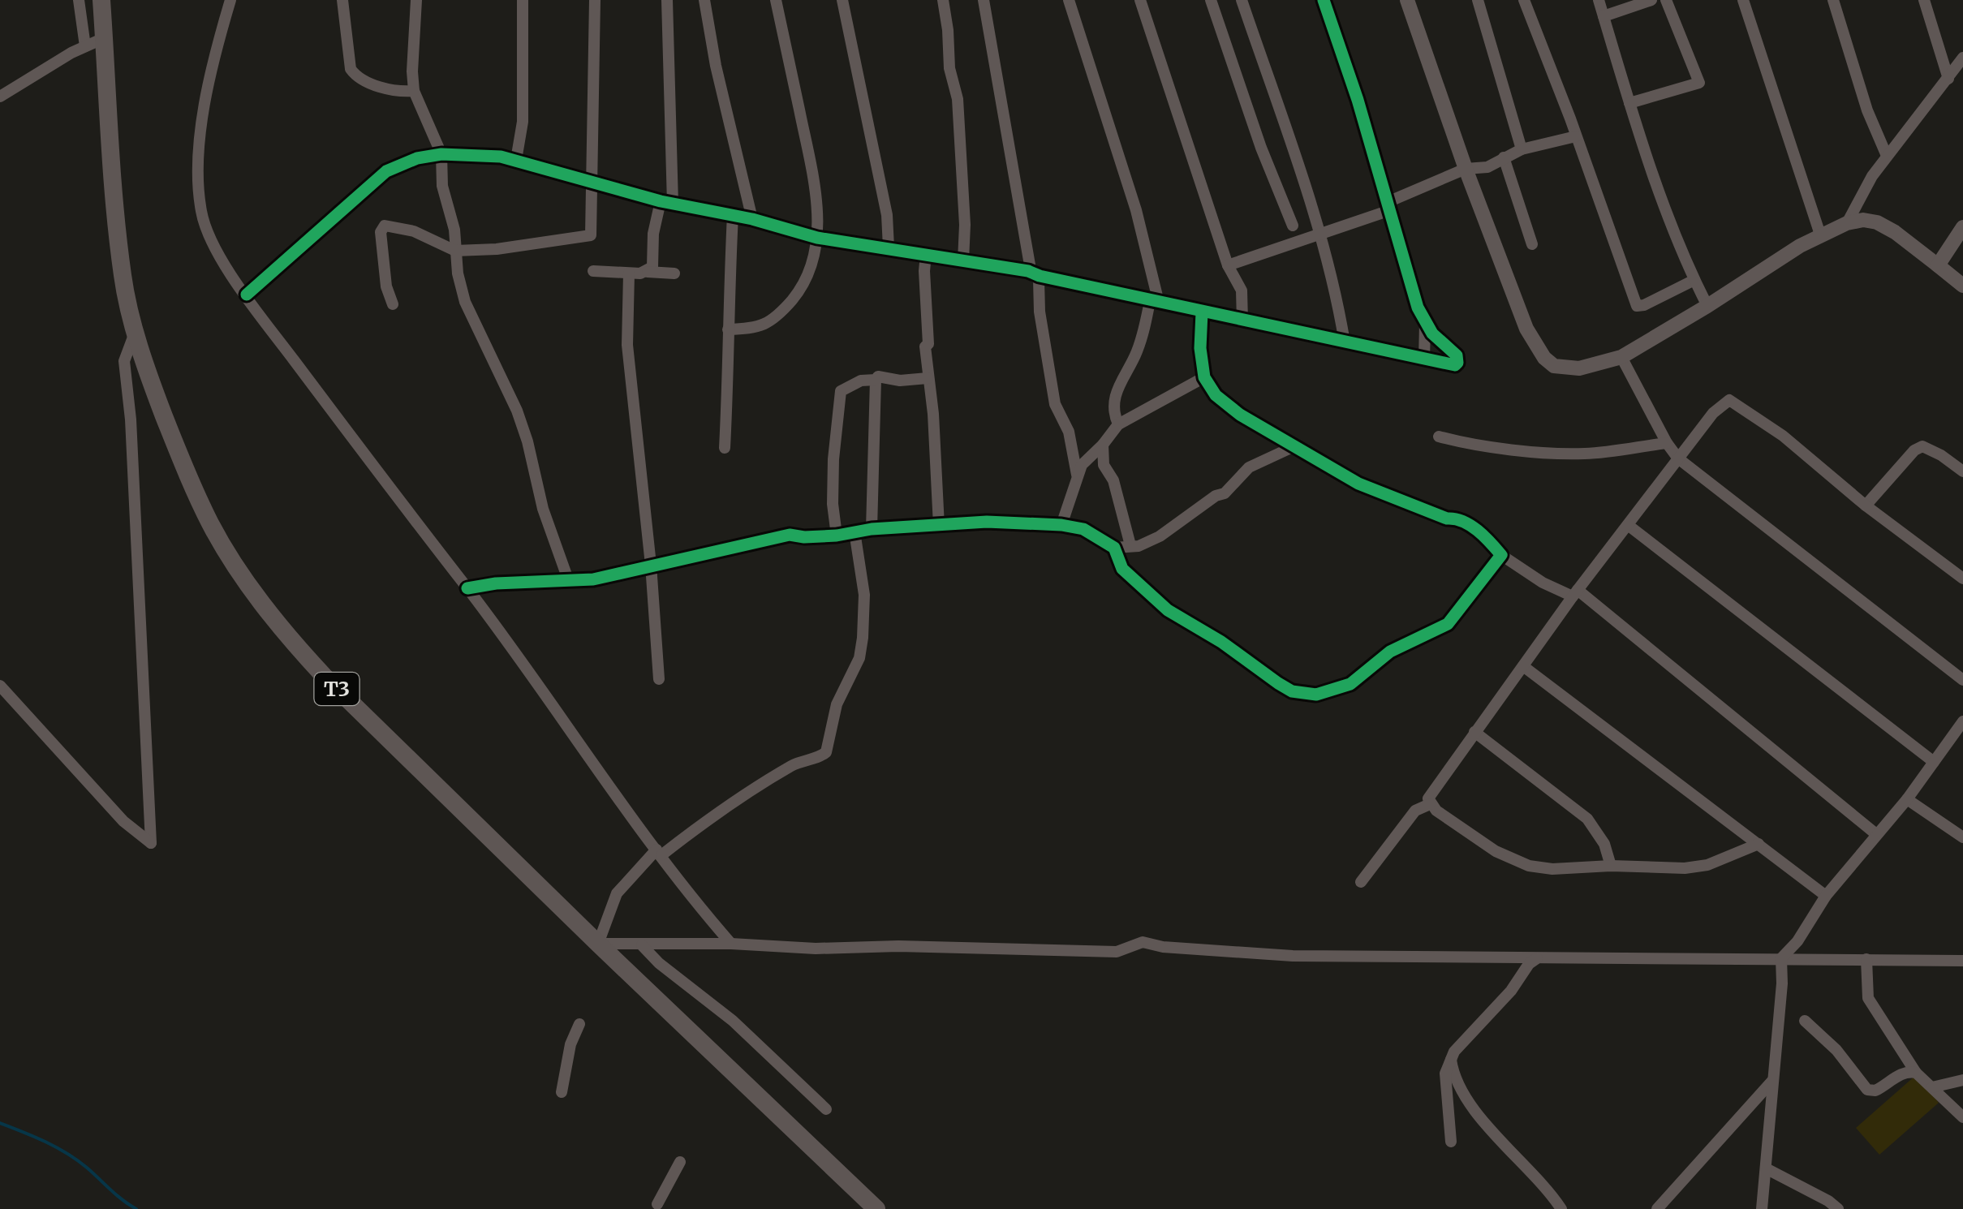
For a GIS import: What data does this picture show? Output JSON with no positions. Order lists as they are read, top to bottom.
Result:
{
  "streets": {
    "highway": ["T3"]
  }
}
